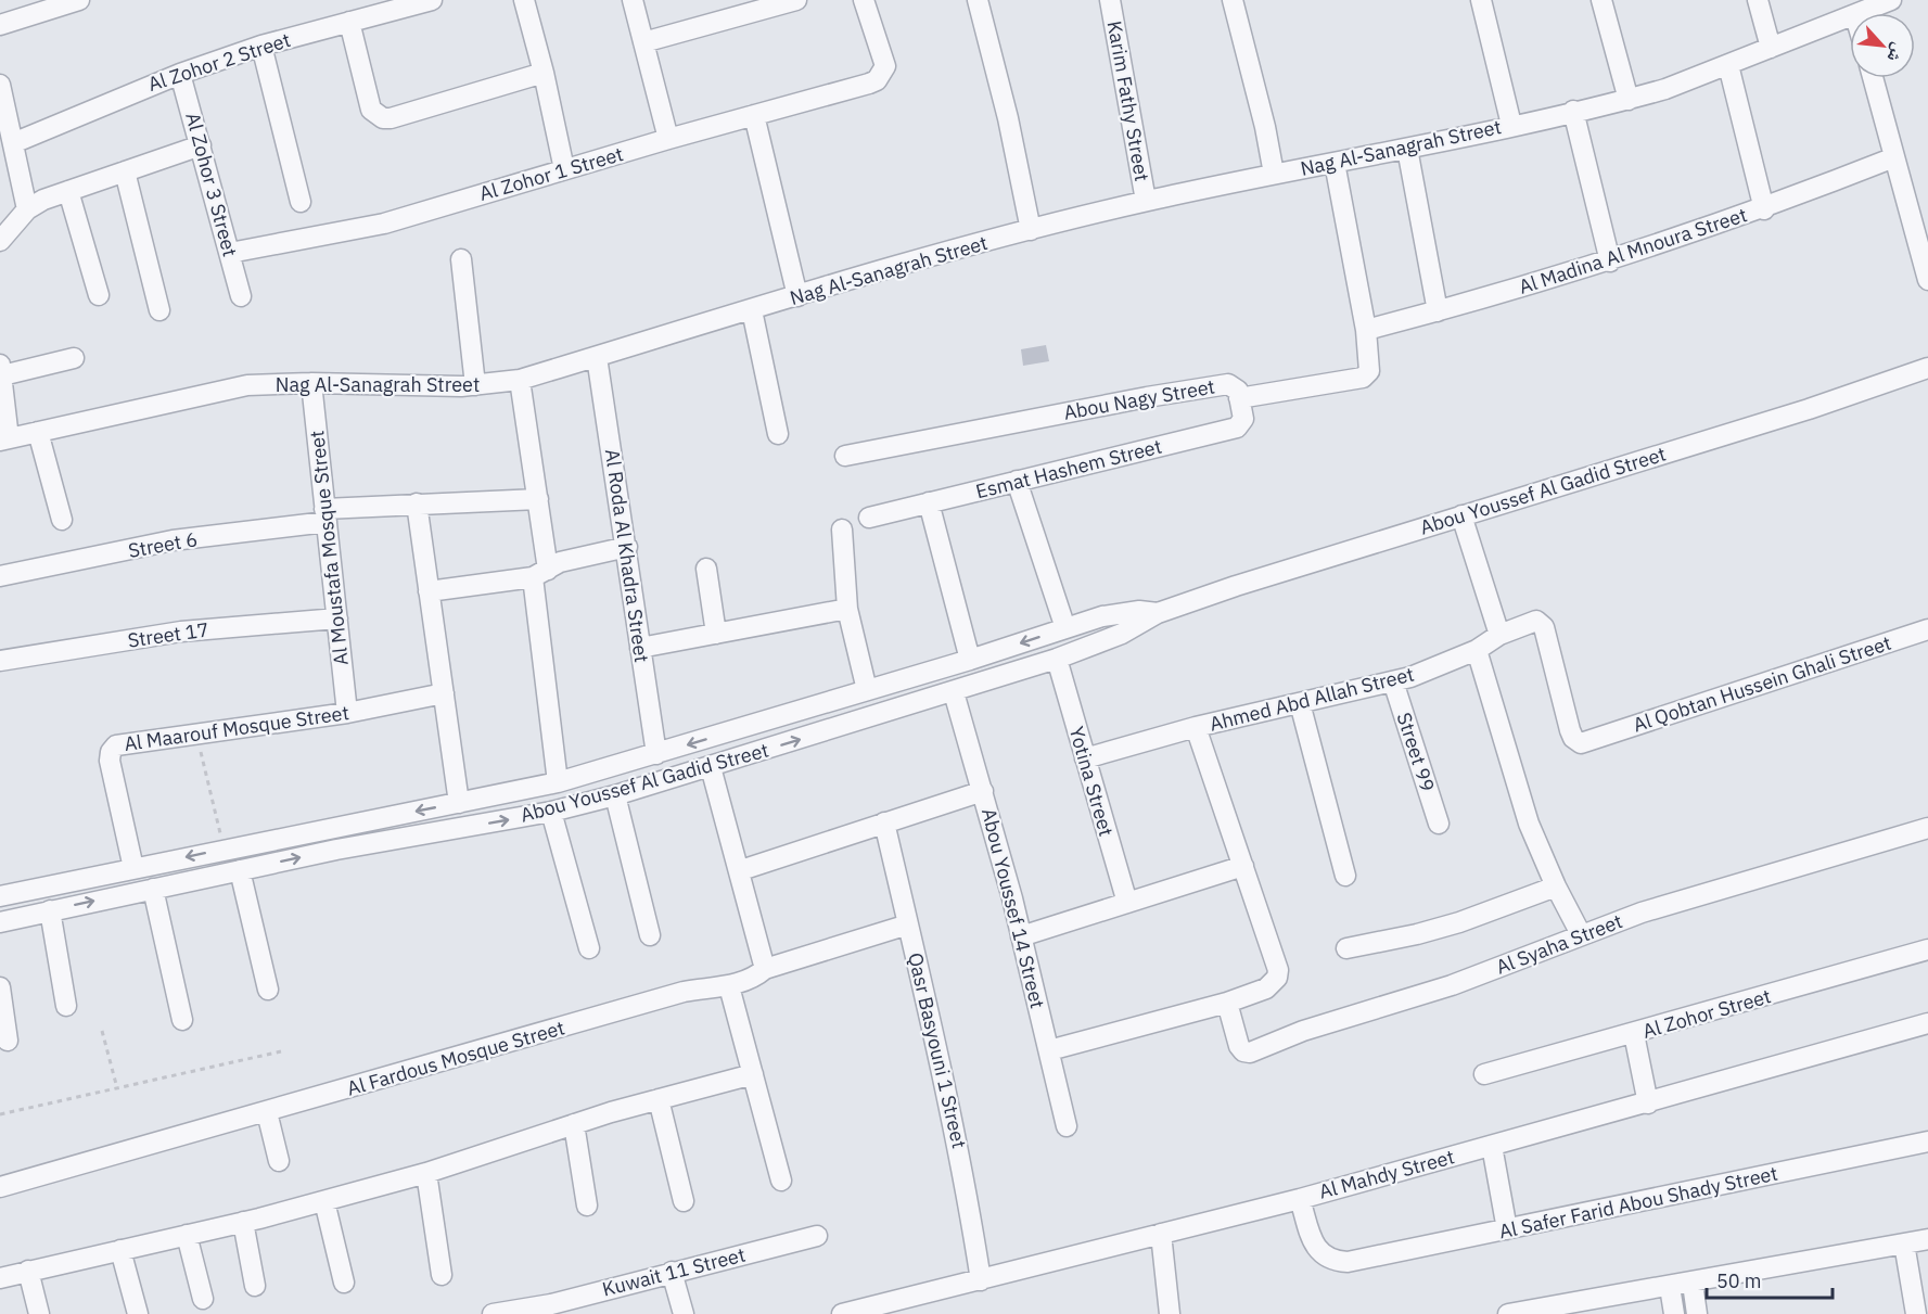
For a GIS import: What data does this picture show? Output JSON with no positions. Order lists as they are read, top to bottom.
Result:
{
  "streets": {
    "street": [
      "Al Zohor 2 Street",
      "Karim Fathy Street",
      "Nag Al-Sanagrah Street",
      "Al Zohor 1 Street",
      "Al Zohor 3 Street",
      "Al Madina Al Mnoura Street",
      "Abou Nagy Street",
      "Esmat Hashem Street",
      "Abou Youssef Al Gadid Street",
      "Street 6",
      "Al Moustafa Mosque Street",
      "Al Roda Al Khadra Street",
      "Street 17",
      "Al Qobtan Hussein Ghali Street",
      "Ahmed Abd Allah Street",
      "Al Maarouf Mosque Street",
      "Street 99",
      "Yotina Street",
      "Abou Youssef 14 Street",
      "Al Syaha Street",
      "Al Zohor Street",
      "Qasr Basyouni 1 Street",
      "Al Fardous Mosque Street",
      "Al Mahdy Street",
      "Al Safer Farid Abou Shady Street",
      "Kuwait 11 Street"
    ]
  },
  "crossings": [
    ["Al Zohor 2 Street", "Al Zohor 3 Street"],
    ["Karim Fathy Street", "Nag Al-Sanagrah Street"],
    ["Nag Al-Sanagrah Street", "Abou Nagy Street"],
    ["Nag Al-Sanagrah Street", "Al Moustafa Mosque Street"],
    ["Nag Al-Sanagrah Street", "Al Roda Al Khadra Street"],
    ["Al Zohor 1 Street", "Al Zohor 3 Street"],
    ["Al Madina Al Mnoura Street", "Abou Nagy Street"],
    ["Abou Nagy Street", "Esmat Hashem Street"],
    ["Abou Youssef Al Gadid Street", "Al Roda Al Khadra Street"],
    ["Abou Youssef Al Gadid Street", "Al Maarouf Mosque Street"],
    ["Abou Youssef Al Gadid Street", "Yotina Street"],
    ["Abou Youssef Al Gadid Street", "Abou Youssef 14 Street"],
    ["Street 6", "Al Moustafa Mosque Street"],
    ["Al Moustafa Mosque Street", "Street 17"],
    ["Al Moustafa Mosque Street", "Al Maarouf Mosque Street"],
    ["Al Qobtan Hussein Ghali Street", "Ahmed Abd Allah Street"],
    ["Ahmed Abd Allah Street", "Street 99"],
    ["Ahmed Abd Allah Street", "Yotina Street"],
    ["Qasr Basyouni 1 Street", "Al Fardous Mosque Street"],
    ["Qasr Basyouni 1 Street", "Al Mahdy Street"],
    ["Al Mahdy Street", "Al Safer Farid Abou Shady Street"]
  ],
  "scale_bar": "50 m",
  "north": "bottom right"
}
